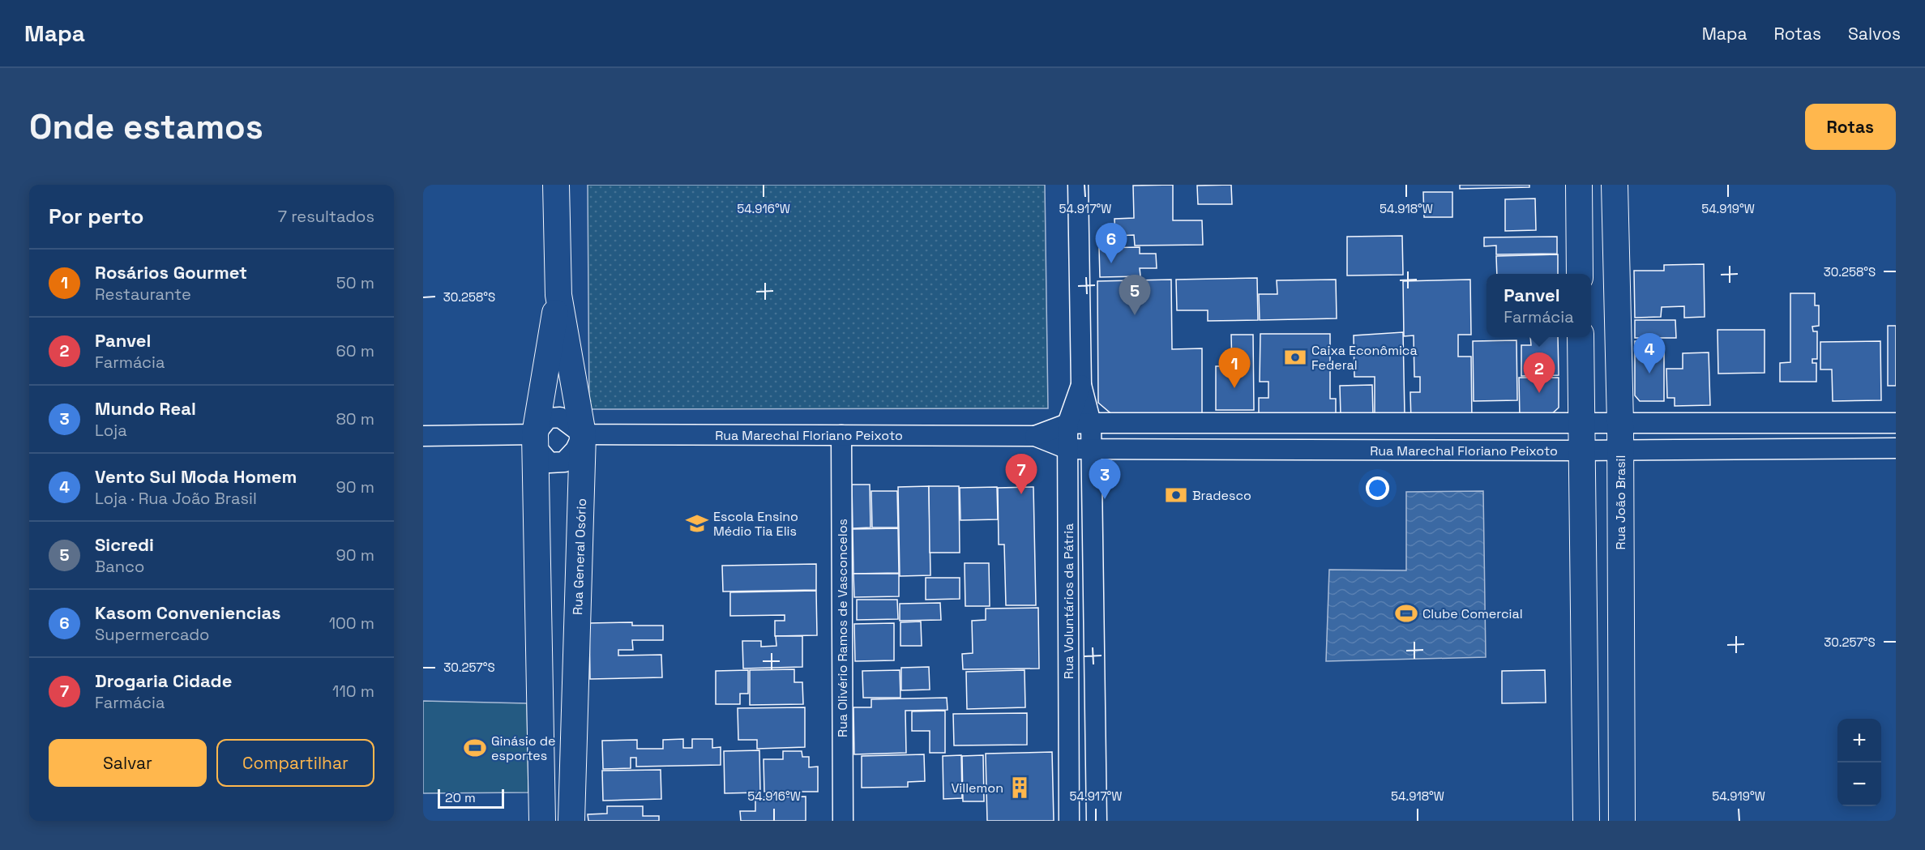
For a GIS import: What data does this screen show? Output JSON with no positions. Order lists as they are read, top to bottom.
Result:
{
  "streets": {
    "street": [
      "Rua Marechal Floriano Peixoto",
      "Rua João Brasil",
      "Rua General Osório",
      "Rua Voluntários da Pátria",
      "Rua Olivério Ramos de Vasconcelos"
    ]
  },
  "crossings": [
    ["Rua Marechal Floriano Peixoto", "Rua João Brasil"],
    ["Rua Marechal Floriano Peixoto", "Rua General Osório"],
    ["Rua Marechal Floriano Peixoto", "Rua Voluntários da Pátria"],
    ["Rua Marechal Floriano Peixoto", "Rua Olivério Ramos de Vasconcelos"]
  ],
  "places": {
    "bank": ["Caixa Econômica Federal", "Bradesco"],
    "school or university": ["Escola Ensino Médio Tia Elis"],
    "sports": ["Clube Comercial", "Ginásio de esportes"],
    "building": ["Villemon"]
  },
  "scale_bar": "20 m",
  "page": {
    "header": "Mapa",
    "nav": ["Mapa", "Rotas", "Salvos"],
    "buttons": [
      "Rotas",
      ["Salvar", "Compartilhar"]
    ],
    "title": "Onde estamos",
    "heading": ["Por perto", "7 resultados"],
    "pins": [
      "6",
      "5",
      "4",
      "1",
      "2",
      "7",
      "3"
    ],
    "list": [
      {
        "mark": "1",
        "name": "Rosários Gourmet",
        "note": "Restaurante",
        "value": "50 m"
      },
      {
        "mark": "2",
        "name": "Panvel",
        "note": "Farmácia",
        "value": "60 m"
      },
      {
        "mark": "3",
        "name": "Mundo Real",
        "note": "Loja",
        "value": "80 m"
      },
      {
        "mark": "4",
        "name": "Vento Sul Moda Homem",
        "note": "Loja · Rua João Brasil",
        "value": "90 m"
      },
      {
        "mark": "5",
        "name": "Sicredi",
        "note": "Banco",
        "value": "90 m"
      },
      {
        "mark": "6",
        "name": "Kasom Conveniencias",
        "note": "Supermercado",
        "value": "100 m"
      },
      {
        "mark": "7",
        "name": "Drogaria Cidade",
        "note": "Farmácia",
        "value": "110 m"
      }
    ],
    "popup": ["Panvel", "Farmácia"],
    "map_buttons": ["+", "−"],
    "scale": "20 m"
  },
  "coordinates": [
    "54.916°W",
    "54.917°W",
    "54.918°W",
    "54.919°W",
    "30.258°S",
    "30.257°S"
  ]
}
